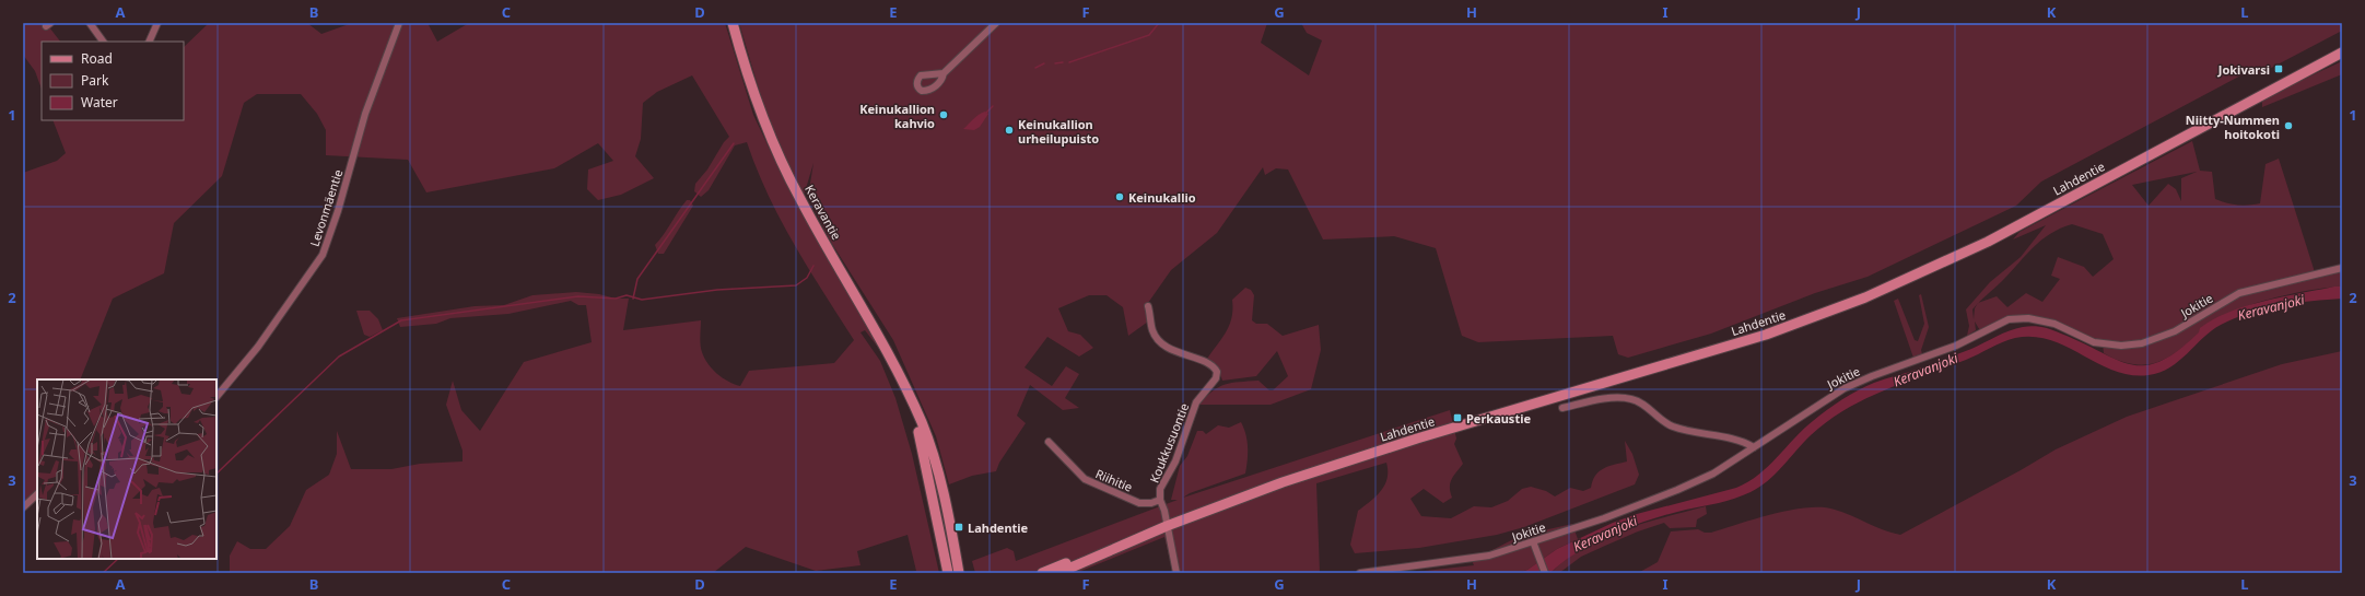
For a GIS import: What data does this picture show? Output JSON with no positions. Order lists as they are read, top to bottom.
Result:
{
  "streets": {
    "main road": ["Lahdentie", "Keravantie"],
    "street": [
      "Levonmäentie",
      "Jokitie",
      "Koukkusuontie",
      "Riihitie"
    ]
  },
  "crossings": [
    ["Lahdentie", "Koukkusuontie"],
    ["Koukkusuontie", "Riihitie"]
  ],
  "water": ["Keravanjoki"],
  "places": {
    "transit": ["Jokivarsi", "Perkaustie", "Lahdentie"],
    "other": [
      "Keinukallion kahvio",
      "Niitty-Nummen hoitokoti",
      "Keinukallion urheilupuisto",
      "Keinukallio"
    ]
  },
  "legend": ["Road", "Park", "Water"],
  "grid": {
    "columns": [
      "A",
      "B",
      "C",
      "D",
      "E",
      "F",
      "G",
      "H",
      "I",
      "J",
      "K",
      "L"
    ],
    "rows": ["1", "2", "3"]
  }
}
